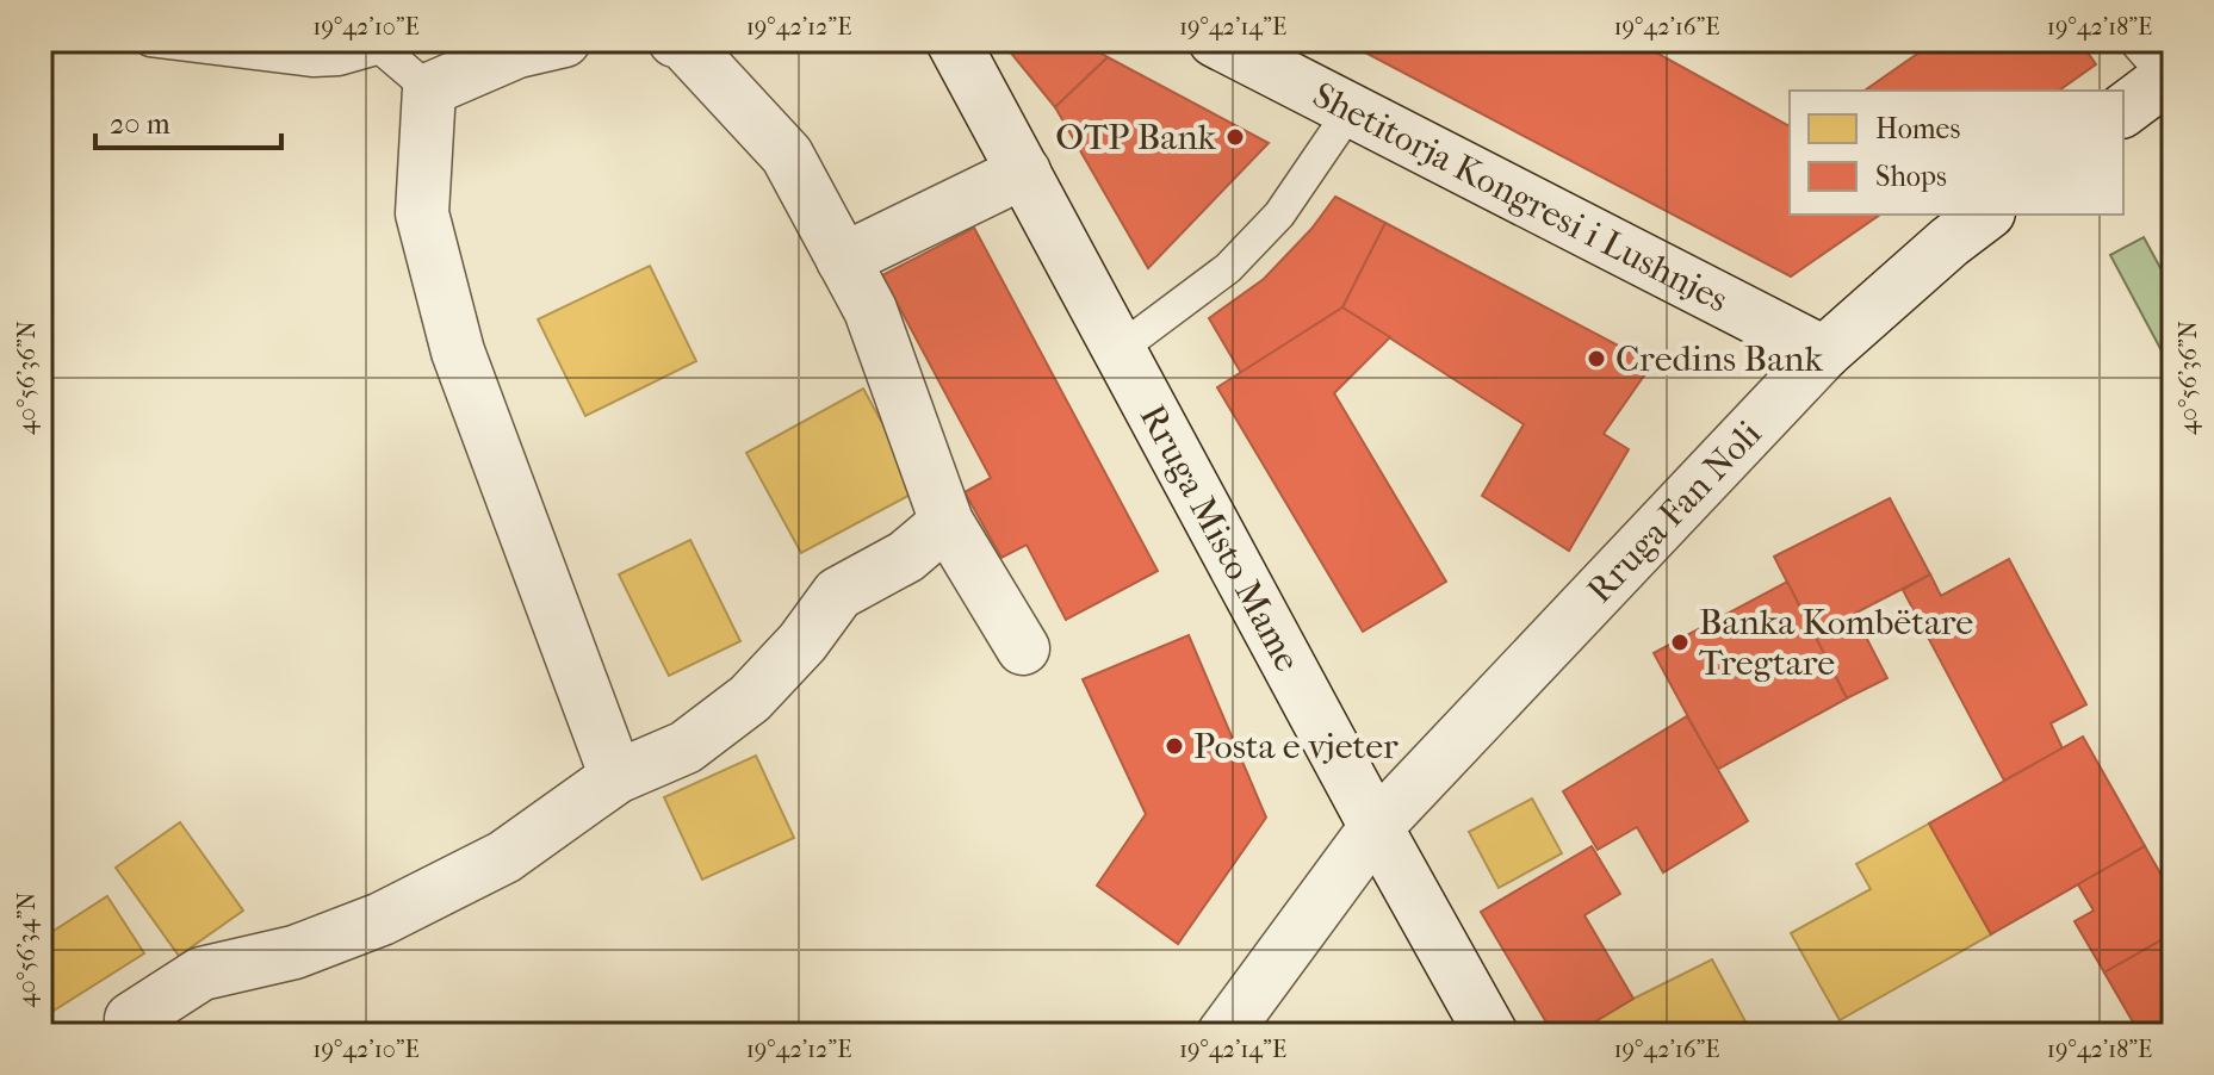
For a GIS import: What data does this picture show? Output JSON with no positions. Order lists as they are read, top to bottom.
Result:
{
  "streets": {
    "street": ["Shetitorja Kongresi i Lushnjes", "Rruga Fan Noli", "Rruga Misto Mame"]
  },
  "crossings": [
    ["Shetitorja Kongresi i Lushnjes", "Rruga Fan Noli"],
    ["Rruga Fan Noli", "Rruga Misto Mame"]
  ],
  "places": [
    "OTP Bank",
    "Credins Bank",
    "Banka Kombëtare Tregtare",
    "Posta e vjeter"
  ],
  "legend": ["Homes", "Shops"],
  "scale_bar": "20 m",
  "coordinates": [
    "19°42'10\"E",
    "19°42'12\"E",
    "19°42'14\"E",
    "19°42'16\"E",
    "19°42'18\"E",
    "40°56'36\"N",
    "40°56'34\"N"
  ]
}
